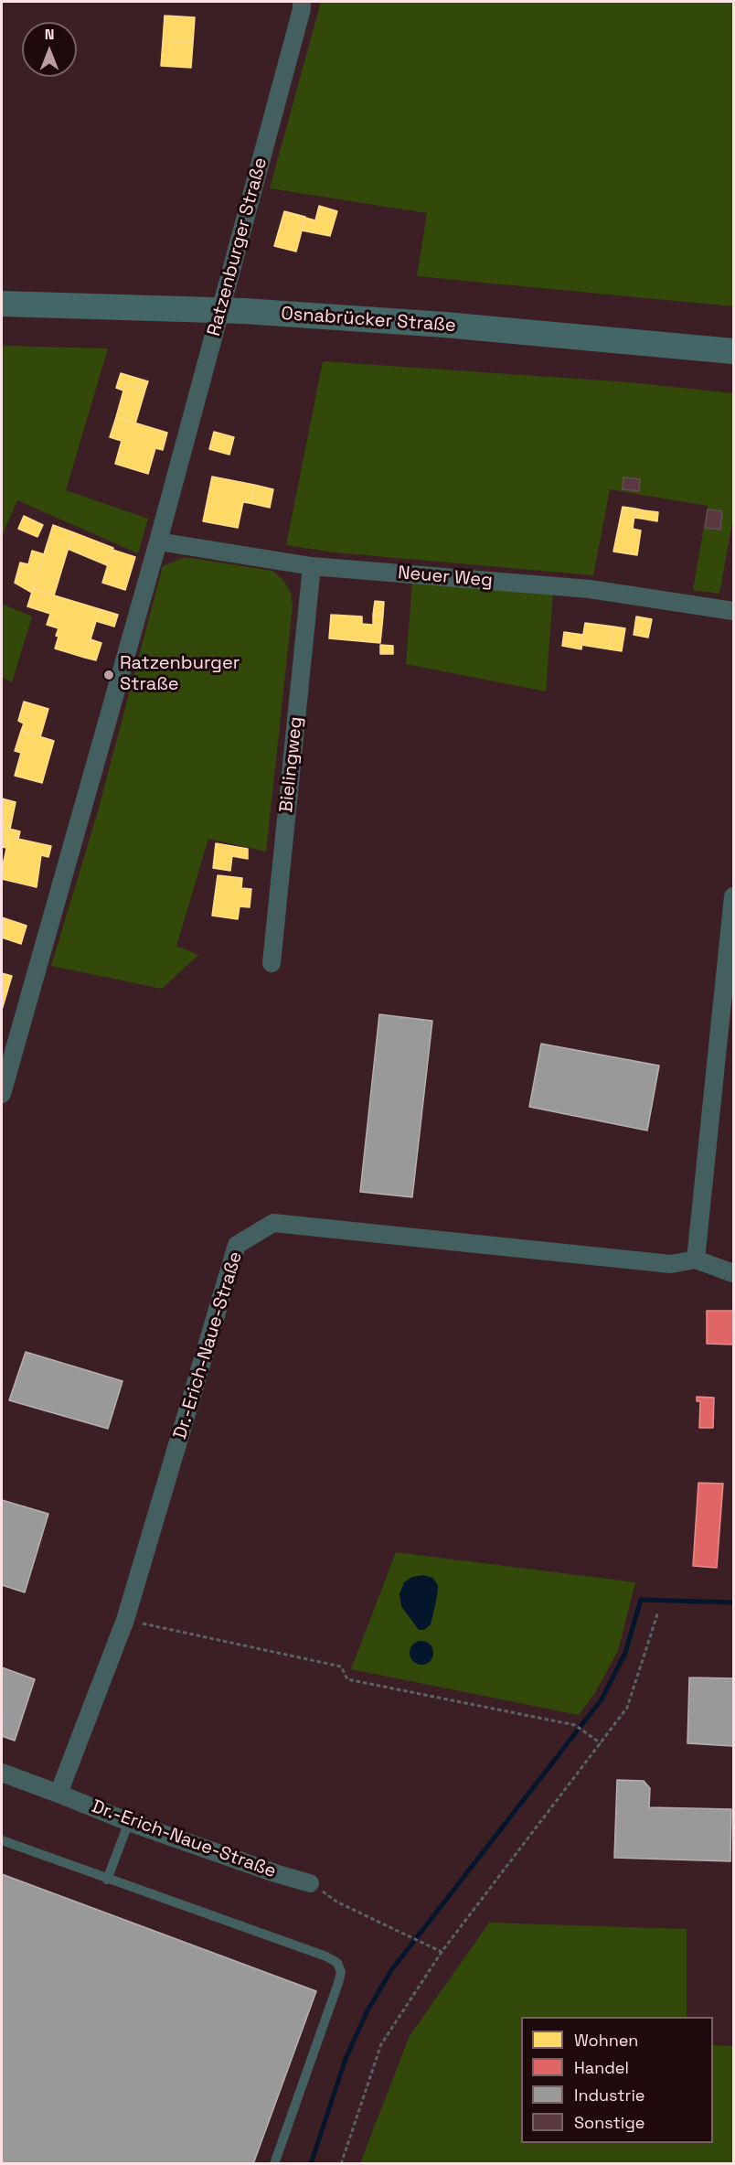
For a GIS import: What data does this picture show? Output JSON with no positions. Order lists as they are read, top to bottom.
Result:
{
  "streets": {
    "main road": ["Osnabrücker Straße"],
    "street": [
      "Ratzenburger Straße",
      "Neuer Weg",
      "Bielingweg",
      "Dr.-Erich-Naue-Straße"
    ]
  },
  "crossings": [
    ["Ratzenburger Straße", "Neuer Weg"],
    ["Neuer Weg", "Bielingweg"]
  ],
  "places": ["Ratzenburger Straße"],
  "legend": [
    "Wohnen",
    "Handel",
    "Industrie",
    "Sonstige"
  ],
  "north": "top"
}
